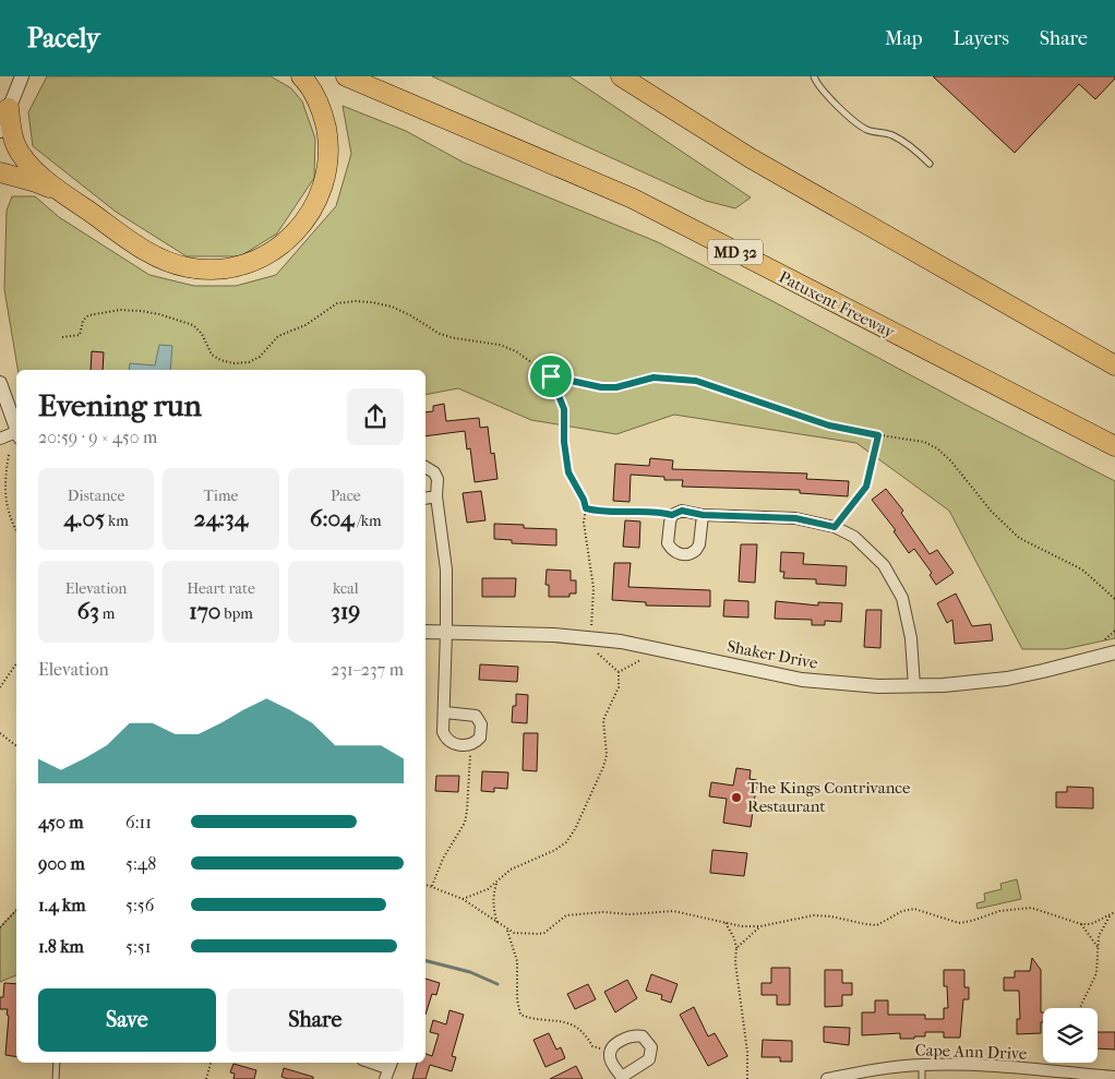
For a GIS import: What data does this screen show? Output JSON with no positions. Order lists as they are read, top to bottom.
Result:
{
  "streets": {
    "highway": ["MD 32", "Patuxent Freeway"],
    "street": ["Shaker Drive", "Cape Ann Drive"]
  },
  "places": ["The Kings Contrivance Restaurant"],
  "page": {
    "header": "Pacely",
    "nav": ["Map", "Layers", "Share"],
    "heading": ["Evening run", "20:59 · 9 × 450 m"],
    "stats": [
      ["Distance", "4.05 km"],
      ["Time", "24:34"],
      ["Pace", "6:04 /km"],
      ["Elevation", "63 m"],
      ["Heart rate", "170 bpm"],
      ["kcal", "319"]
    ],
    "chart": ["Elevation", "231–237 m"],
    "list": [
      {
        "name": "450 m",
        "note": "6:11"
      },
      {
        "name": "900 m",
        "note": "5:48"
      },
      {
        "name": "1.4 km",
        "note": "5:56"
      },
      {
        "name": "1.8 km",
        "note": "5:51"
      }
    ],
    "buttons": ["Save", "Share"]
  }
}
